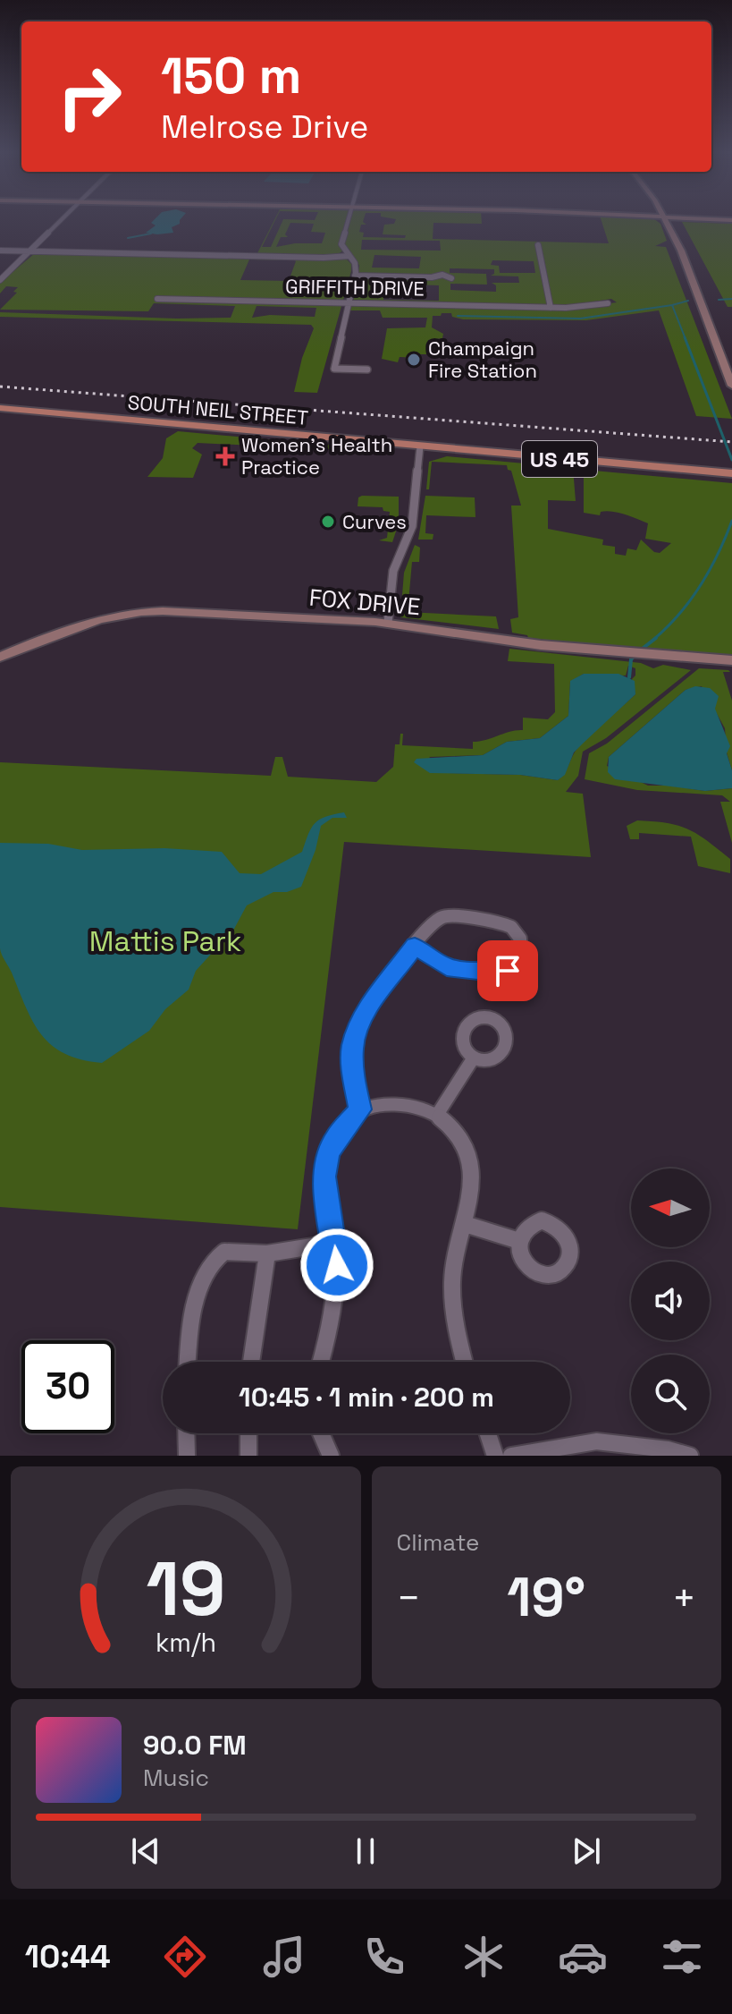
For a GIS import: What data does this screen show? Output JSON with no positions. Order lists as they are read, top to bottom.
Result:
{
  "streets": {
    "main road": ["SOUTH NEIL STREET", "US 45"],
    "street": ["GRIFFITH DRIVE", "FOX DRIVE"]
  },
  "parks": ["Mattis Park"],
  "places": {
    "other": ["Champaign Fire Station", "Curves"],
    "health": ["Women's Health Practice"]
  },
  "north": "left",
  "page": {
    "turn": ["150 m", "Melrose Drive"],
    "limit": "30",
    "trip": "10:45 · 1 min · 200 m",
    "tile": "Climate",
    "heat": ["−", "19°", "+"],
    "song": ["90.0 FM", "Music"],
    "tabs": "10:44",
    "gauge": ["19", "km/h"]
  }
}
